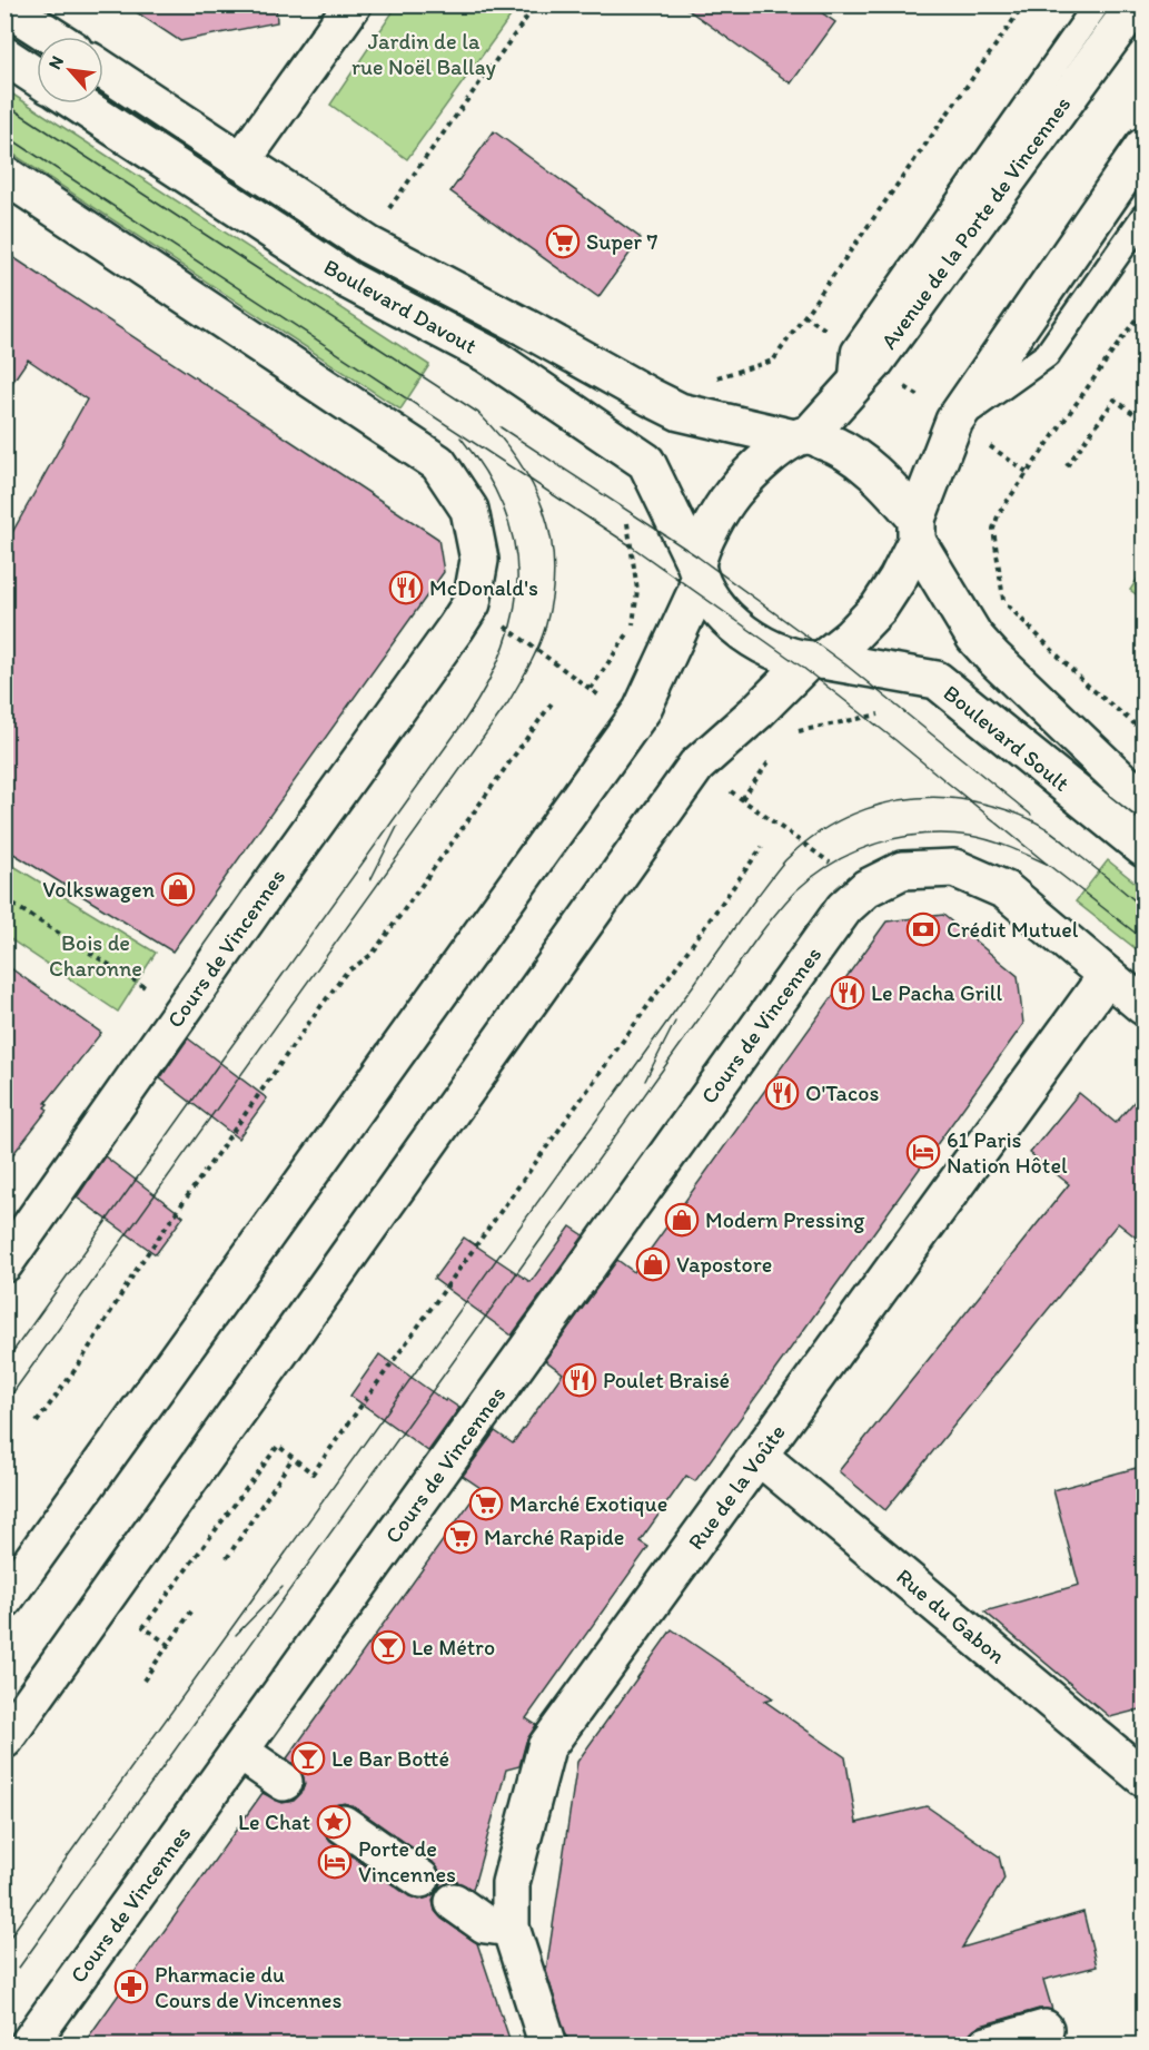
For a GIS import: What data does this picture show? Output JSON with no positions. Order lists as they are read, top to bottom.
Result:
{
  "streets": {
    "main road": [
      "Avenue de la Porte de Vincennes",
      "Boulevard Davout",
      "Boulevard Soult",
      "Cours de Vincennes",
      "Rue de la Voûte",
      "Rue du Gabon"
    ]
  },
  "crossings": [
    ["Avenue de la Porte de Vincennes", "Boulevard Davout"],
    ["Avenue de la Porte de Vincennes", "Boulevard Soult"],
    ["Boulevard Davout", "Boulevard Soult"],
    ["Rue de la Voûte", "Rue du Gabon"]
  ],
  "parks": ["Jardin de la rue Noël Ballay", "Bois de Charonne"],
  "places": {
    "supermarket": ["Super 7", "Marché Exotique", "Marché Rapide"],
    "restaurant": [
      "McDonald's",
      "Le Pacha Grill",
      "O'Tacos",
      "Poulet Braisé"
    ],
    "shop": ["Volkswagen", "Modern Pressing", "Vapostore"],
    "bank": ["Crédit Mutuel"],
    "hotel": ["61 Paris Nation Hôtel", "Porte de Vincennes"],
    "bar": ["Le Métro", "Le Bar Botté"],
    "place": ["Le Chat"],
    "pharmacy": ["Pharmacie du Cours de Vincennes"]
  },
  "north": "top left"
}
